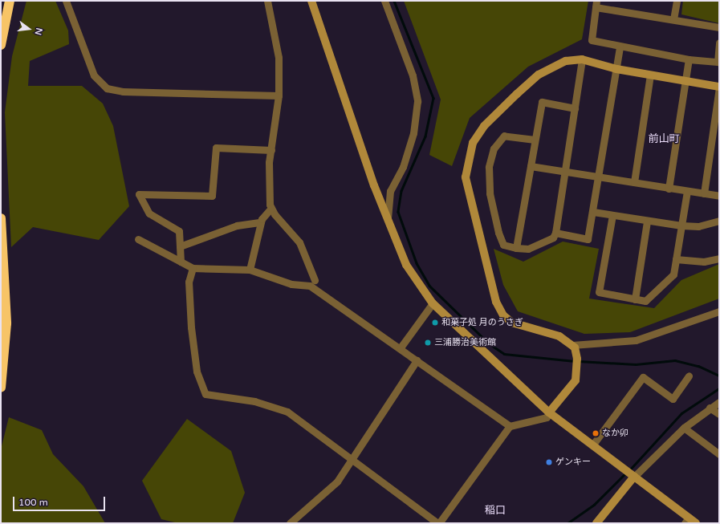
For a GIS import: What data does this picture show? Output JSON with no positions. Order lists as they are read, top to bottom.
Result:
{
  "districts": ["前山町", "稲口"],
  "places": [
    "和菓子処 月のうさぎ",
    "三浦勝治美術館",
    "なか卯",
    "ゲンキー"
  ],
  "scale_bar": "100 m",
  "north": "right"
}
